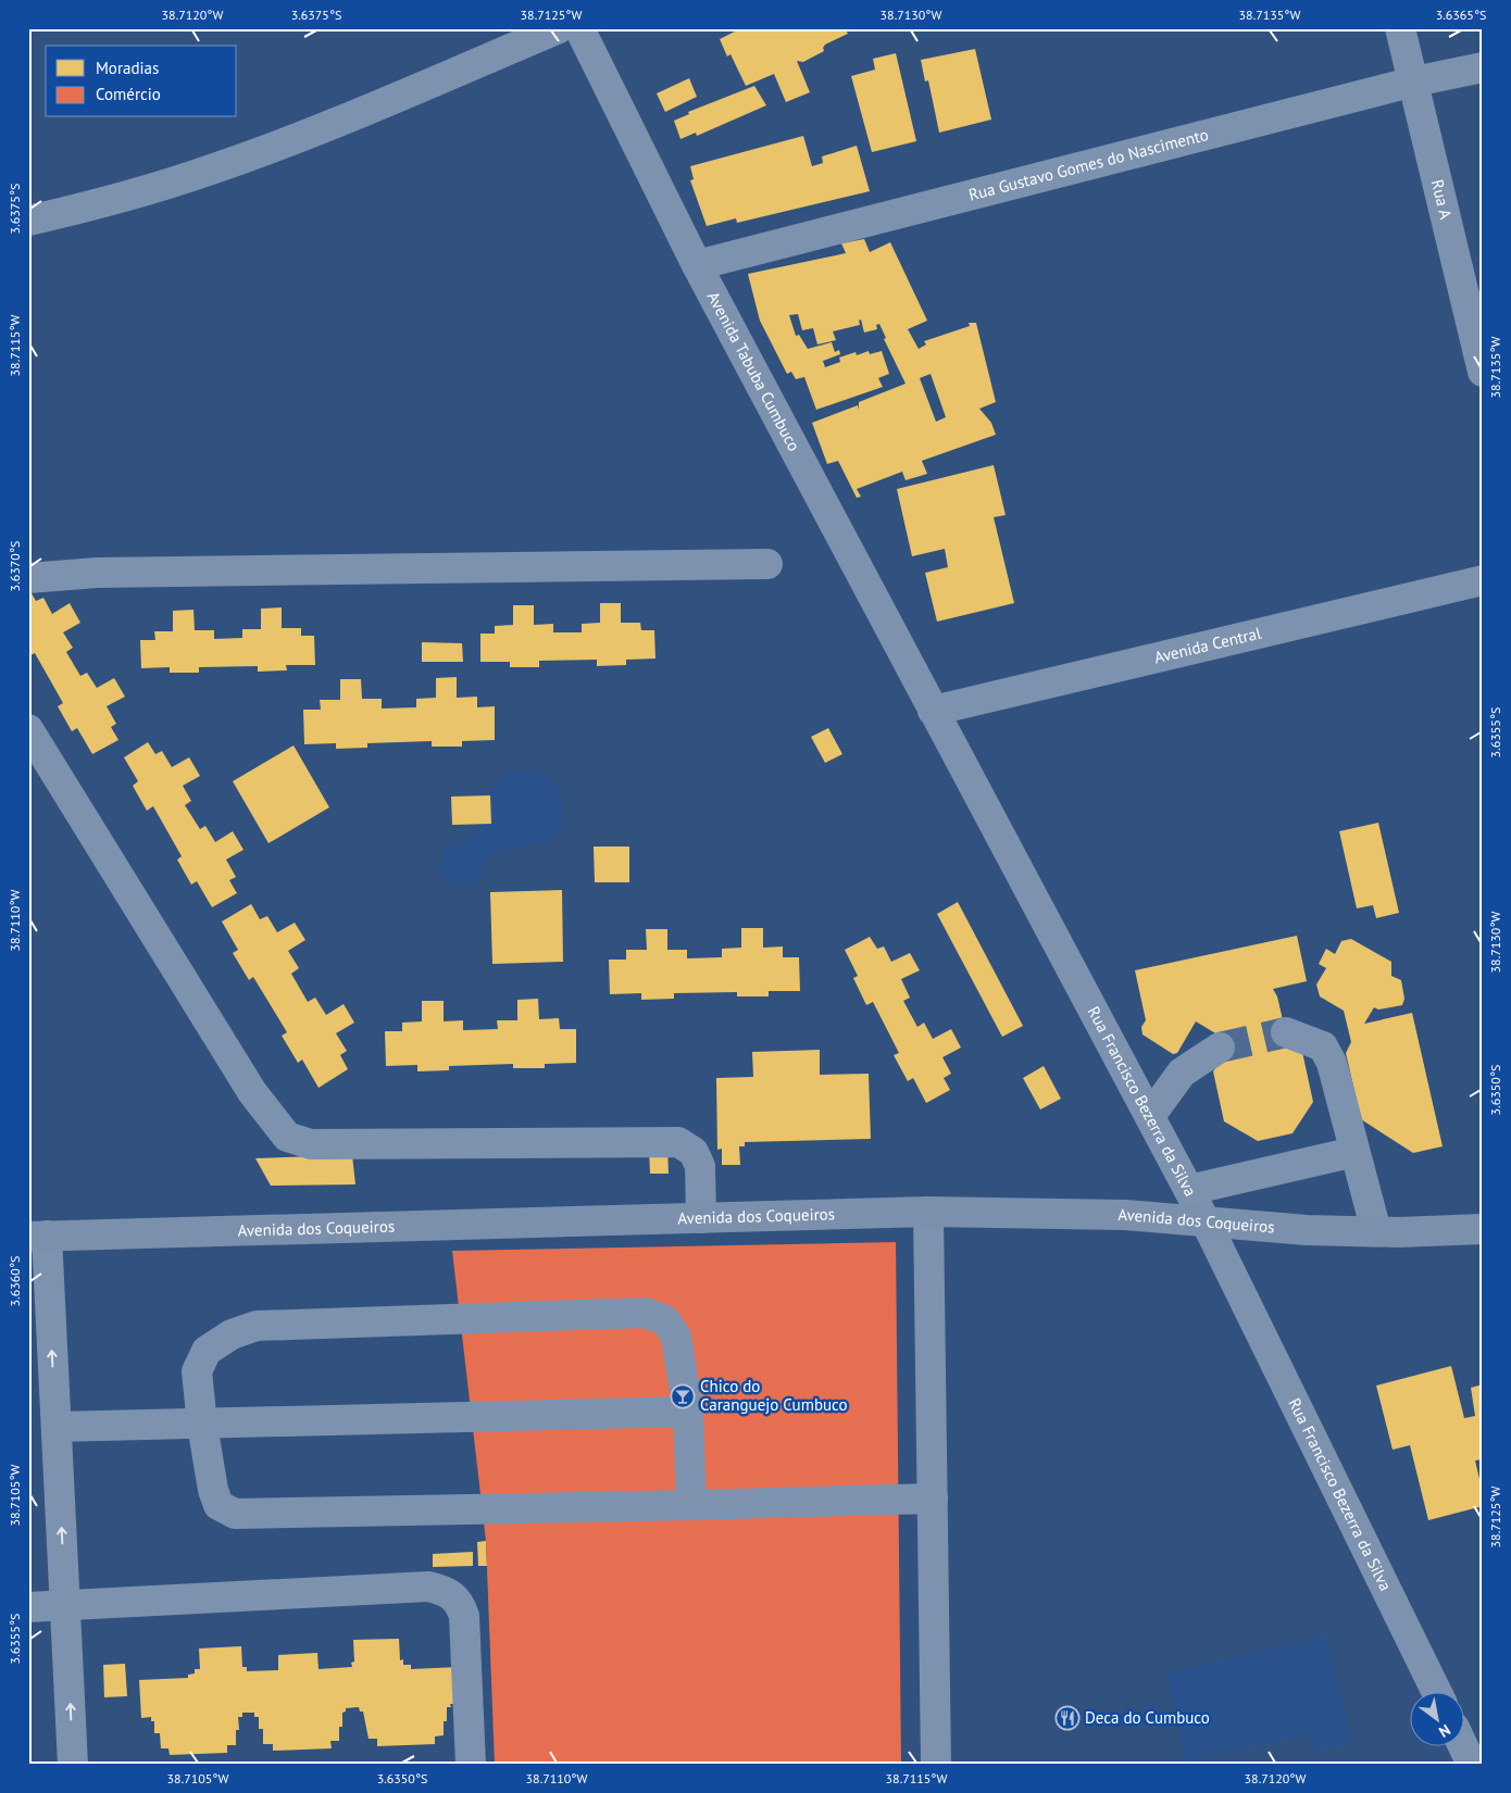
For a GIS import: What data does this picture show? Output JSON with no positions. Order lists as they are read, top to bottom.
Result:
{
  "streets": {
    "main road": ["Avenida dos Coqueiros"],
    "street": [
      "Rua Gustavo Gomes do Nascimento",
      "Rua A",
      "Avenida Tabuba Cumbuco",
      "Avenida Central",
      "Rua Francisco Bezerra da Silva"
    ]
  },
  "crossings": [
    ["Rua Gustavo Gomes do Nascimento", "Rua A"],
    ["Rua Gustavo Gomes do Nascimento", "Avenida Tabuba Cumbuco"],
    ["Avenida Tabuba Cumbuco", "Avenida Central"],
    ["Avenida Tabuba Cumbuco", "Rua Francisco Bezerra da Silva"],
    ["Avenida Central", "Rua Francisco Bezerra da Silva"],
    ["Rua Francisco Bezerra da Silva", "Avenida dos Coqueiros"]
  ],
  "places": {
    "bar": ["Chico do Caranguejo Cumbuco"],
    "restaurant": ["Deca do Cumbuco"]
  },
  "legend": ["Moradias", "Comércio"],
  "north": "bottom right",
  "coordinates": [
    "38.7120°W",
    "3.6375°S",
    "38.7125°W",
    "38.7130°W",
    "38.7135°W",
    "3.6365°S",
    "38.7115°W",
    "3.6370°S",
    "3.6355°S",
    "38.7110°W",
    "3.6350°S",
    "3.6360°S",
    "38.7105°W"
  ]
}
